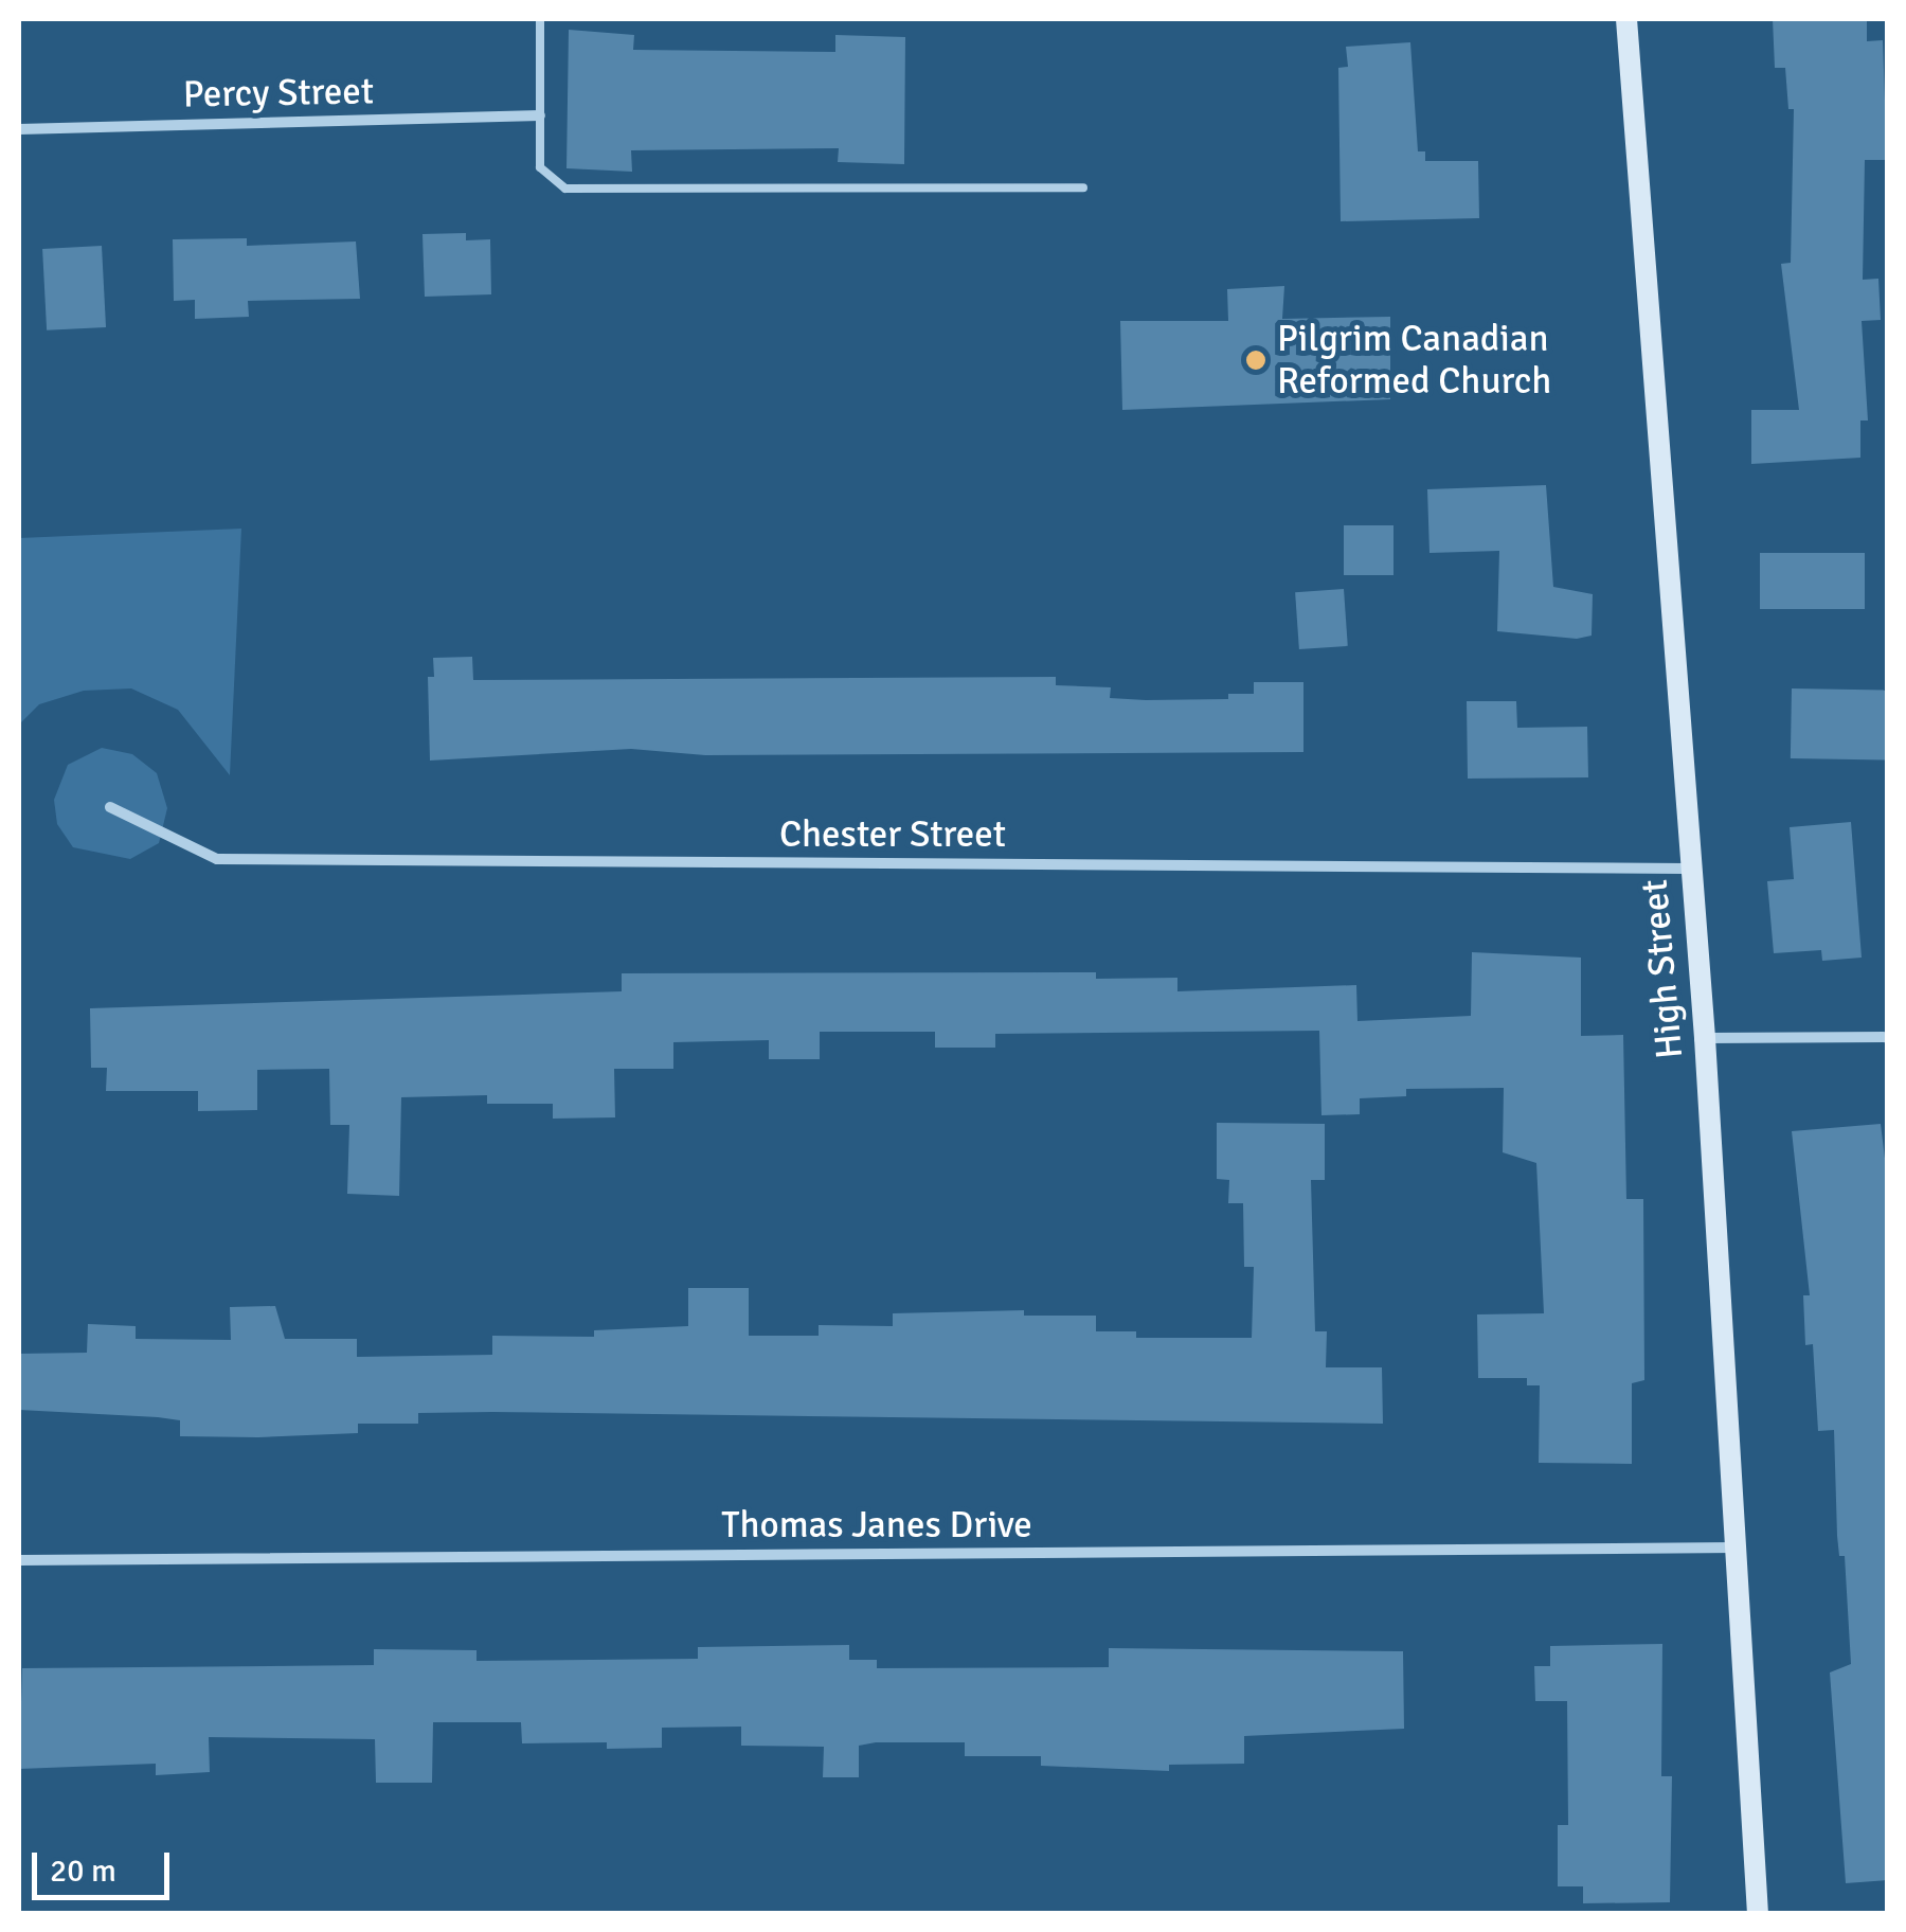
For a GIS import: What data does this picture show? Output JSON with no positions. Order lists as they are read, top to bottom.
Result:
{
  "streets": {
    "street": [
      "Percy Street",
      "Chester Street",
      "High Street",
      "Thomas Janes Drive"
    ]
  },
  "crossings": [
    ["Chester Street", "High Street"],
    ["High Street", "Thomas Janes Drive"]
  ],
  "places": ["Pilgrim Canadian Reformed Church"],
  "scale_bar": "20 m"
}
